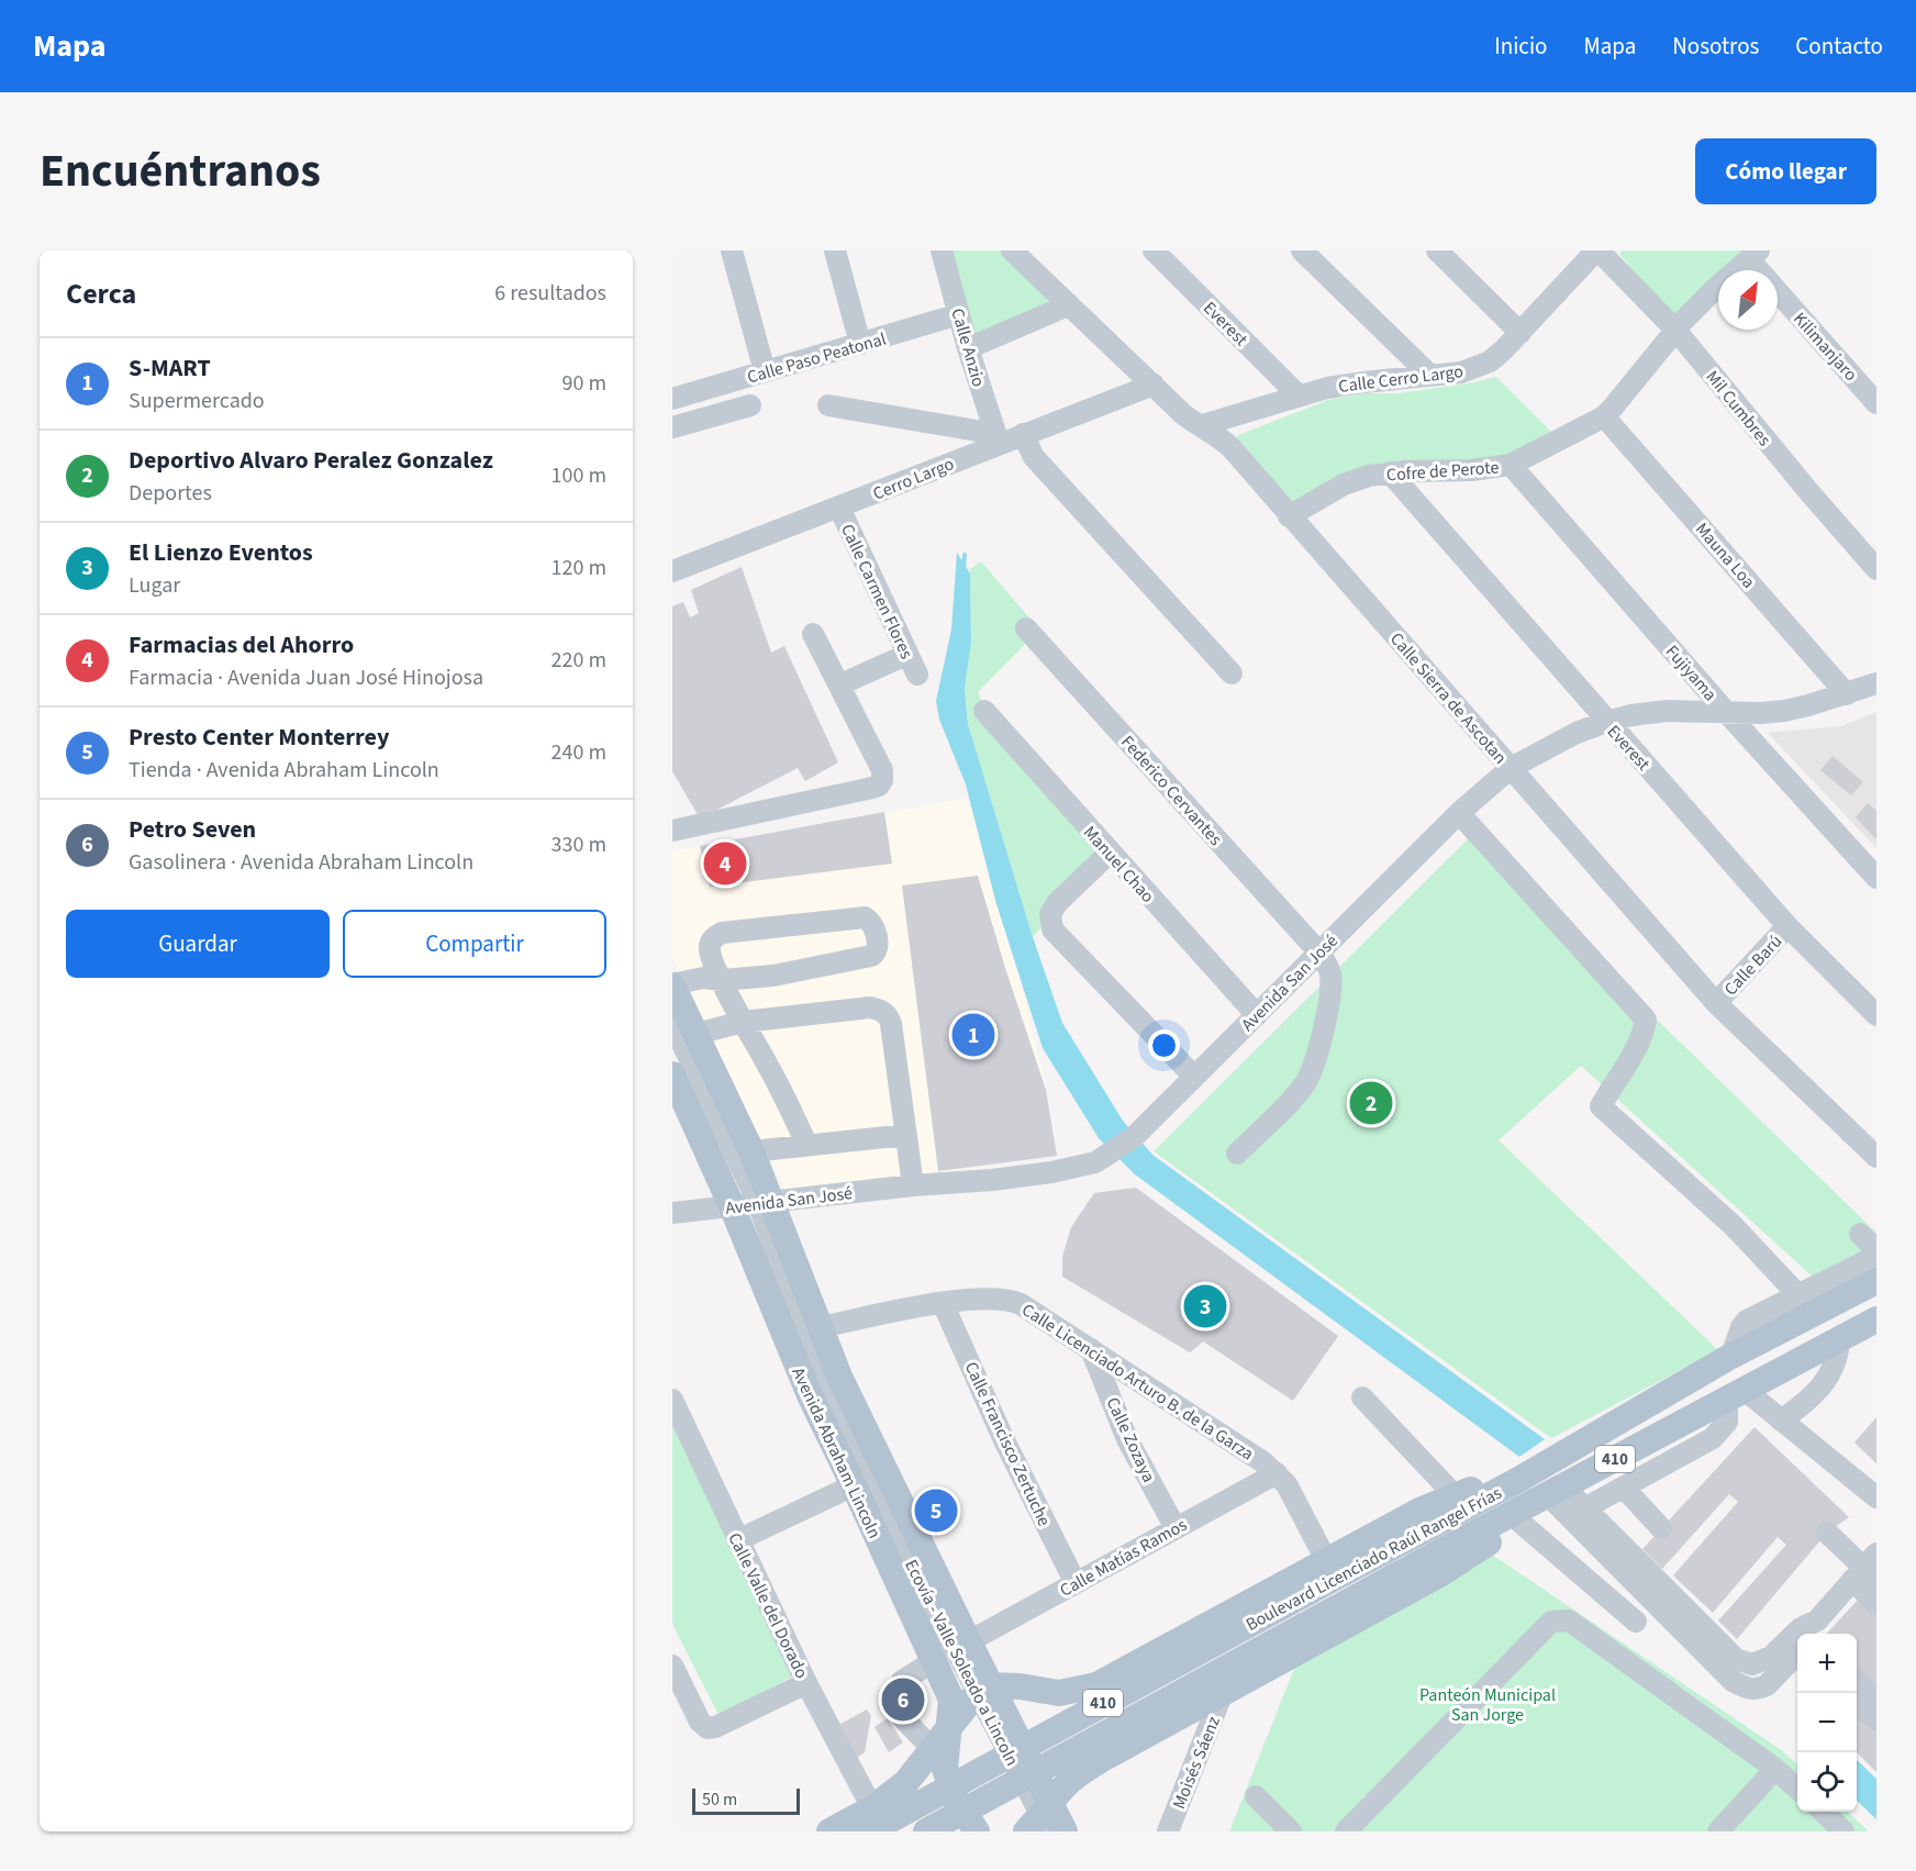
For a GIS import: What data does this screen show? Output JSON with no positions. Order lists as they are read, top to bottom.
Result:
{
  "streets": {
    "main road": ["Avenida Abraham Lincoln", "410", "Boulevard Licenciado Raúl Rangel Frías"],
    "street": [
      "Everest",
      "Kilimanjaro",
      "Calle Anzio",
      "Calle Paso Peatonal",
      "Calle Cerro Largo",
      "Mil Cumbres",
      "Cofre de Perote",
      "Cerro Largo",
      "Mauna Loa",
      "Calle Carmen Flores",
      "Fujiyama",
      "Calle Sierra de Ascotan",
      "Federico Cervantes",
      "Manuel Chao",
      "Calle Barú",
      "Avenida San José",
      "Calle Licenciado Arturo B. de la Garza",
      "Calle Zozaya",
      "Calle Francisco Zertuche",
      "Calle Matías Ramos",
      "Calle Valle del Dorado",
      "Ecovía - Valle Soleado a Lincoln",
      "Moisés Sáenz"
    ]
  },
  "crossings": [
    ["Everest", "Calle Cerro Largo"],
    ["Everest", "Cofre de Perote"],
    ["Everest", "Calle Barú"],
    ["Everest", "Avenida San José"],
    ["Kilimanjaro", "Cofre de Perote"],
    ["Calle Anzio", "Calle Paso Peatonal"],
    ["Calle Anzio", "Cerro Largo"],
    ["Calle Cerro Largo", "Mil Cumbres"],
    ["Calle Cerro Largo", "Calle Sierra de Ascotan"],
    ["Mil Cumbres", "Cofre de Perote"],
    ["Cofre de Perote", "Mauna Loa"],
    ["Cofre de Perote", "Fujiyama"],
    ["Cofre de Perote", "Calle Sierra de Ascotan"],
    ["Cerro Largo", "Calle Carmen Flores"],
    ["Cerro Largo", "Calle Sierra de Ascotan"],
    ["Mauna Loa", "Avenida San José"],
    ["Fujiyama", "Avenida San José"],
    ["Calle Sierra de Ascotan", "Calle Barú"],
    ["Calle Sierra de Ascotan", "Avenida San José"],
    ["Federico Cervantes", "Avenida San José"],
    ["Manuel Chao", "Avenida San José"],
    ["Avenida San José", "Avenida Abraham Lincoln"],
    ["Avenida San José", "Ecovía - Valle Soleado a Lincoln"],
    ["Calle Licenciado Arturo B. de la Garza", "Calle Zozaya"],
    ["Calle Licenciado Arturo B. de la Garza", "Calle Francisco Zertuche"],
    ["Calle Licenciado Arturo B. de la Garza", "Calle Matías Ramos"],
    ["Calle Licenciado Arturo B. de la Garza", "Boulevard Licenciado Raúl Rangel Frías"],
    ["Calle Zozaya", "Calle Matías Ramos"],
    ["Calle Francisco Zertuche", "Calle Matías Ramos"],
    ["Avenida Abraham Lincoln", "Ecovía - Valle Soleado a Lincoln"],
    ["Boulevard Licenciado Raúl Rangel Frías", "Calle Valle del Dorado"]
  ],
  "parks": ["Panteón Municipal San Jorge"],
  "scale_bar": "50 m",
  "north": "top right",
  "page": {
    "header": "Mapa",
    "nav": [
      "Inicio",
      "Mapa",
      "Nosotros",
      "Contacto"
    ],
    "title": "Encuéntranos",
    "buttons": [
      "Cómo llegar",
      ["Guardar", "Compartir"]
    ],
    "heading": ["Cerca", "6 resultados"],
    "list": [
      {
        "mark": "1",
        "name": "S-MART",
        "note": "Supermercado",
        "value": "90 m"
      },
      {
        "mark": "2",
        "name": "Deportivo Alvaro Peralez Gonzalez",
        "note": "Deportes",
        "value": "100 m"
      },
      {
        "mark": "3",
        "name": "El Lienzo Eventos",
        "note": "Lugar",
        "value": "120 m"
      },
      {
        "mark": "4",
        "name": "Farmacias del Ahorro",
        "note": "Farmacia · Avenida Juan José Hinojosa",
        "value": "220 m"
      },
      {
        "mark": "5",
        "name": "Presto Center Monterrey",
        "note": "Tienda · Avenida Abraham Lincoln",
        "value": "240 m"
      },
      {
        "mark": "6",
        "name": "Petro Seven",
        "note": "Gasolinera · Avenida Abraham Lincoln",
        "value": "330 m"
      }
    ],
    "pins": [
      "4",
      "1",
      "2",
      "3",
      "5",
      "6"
    ],
    "map_buttons": ["+", "−"],
    "scale": "50 m"
  }
}
